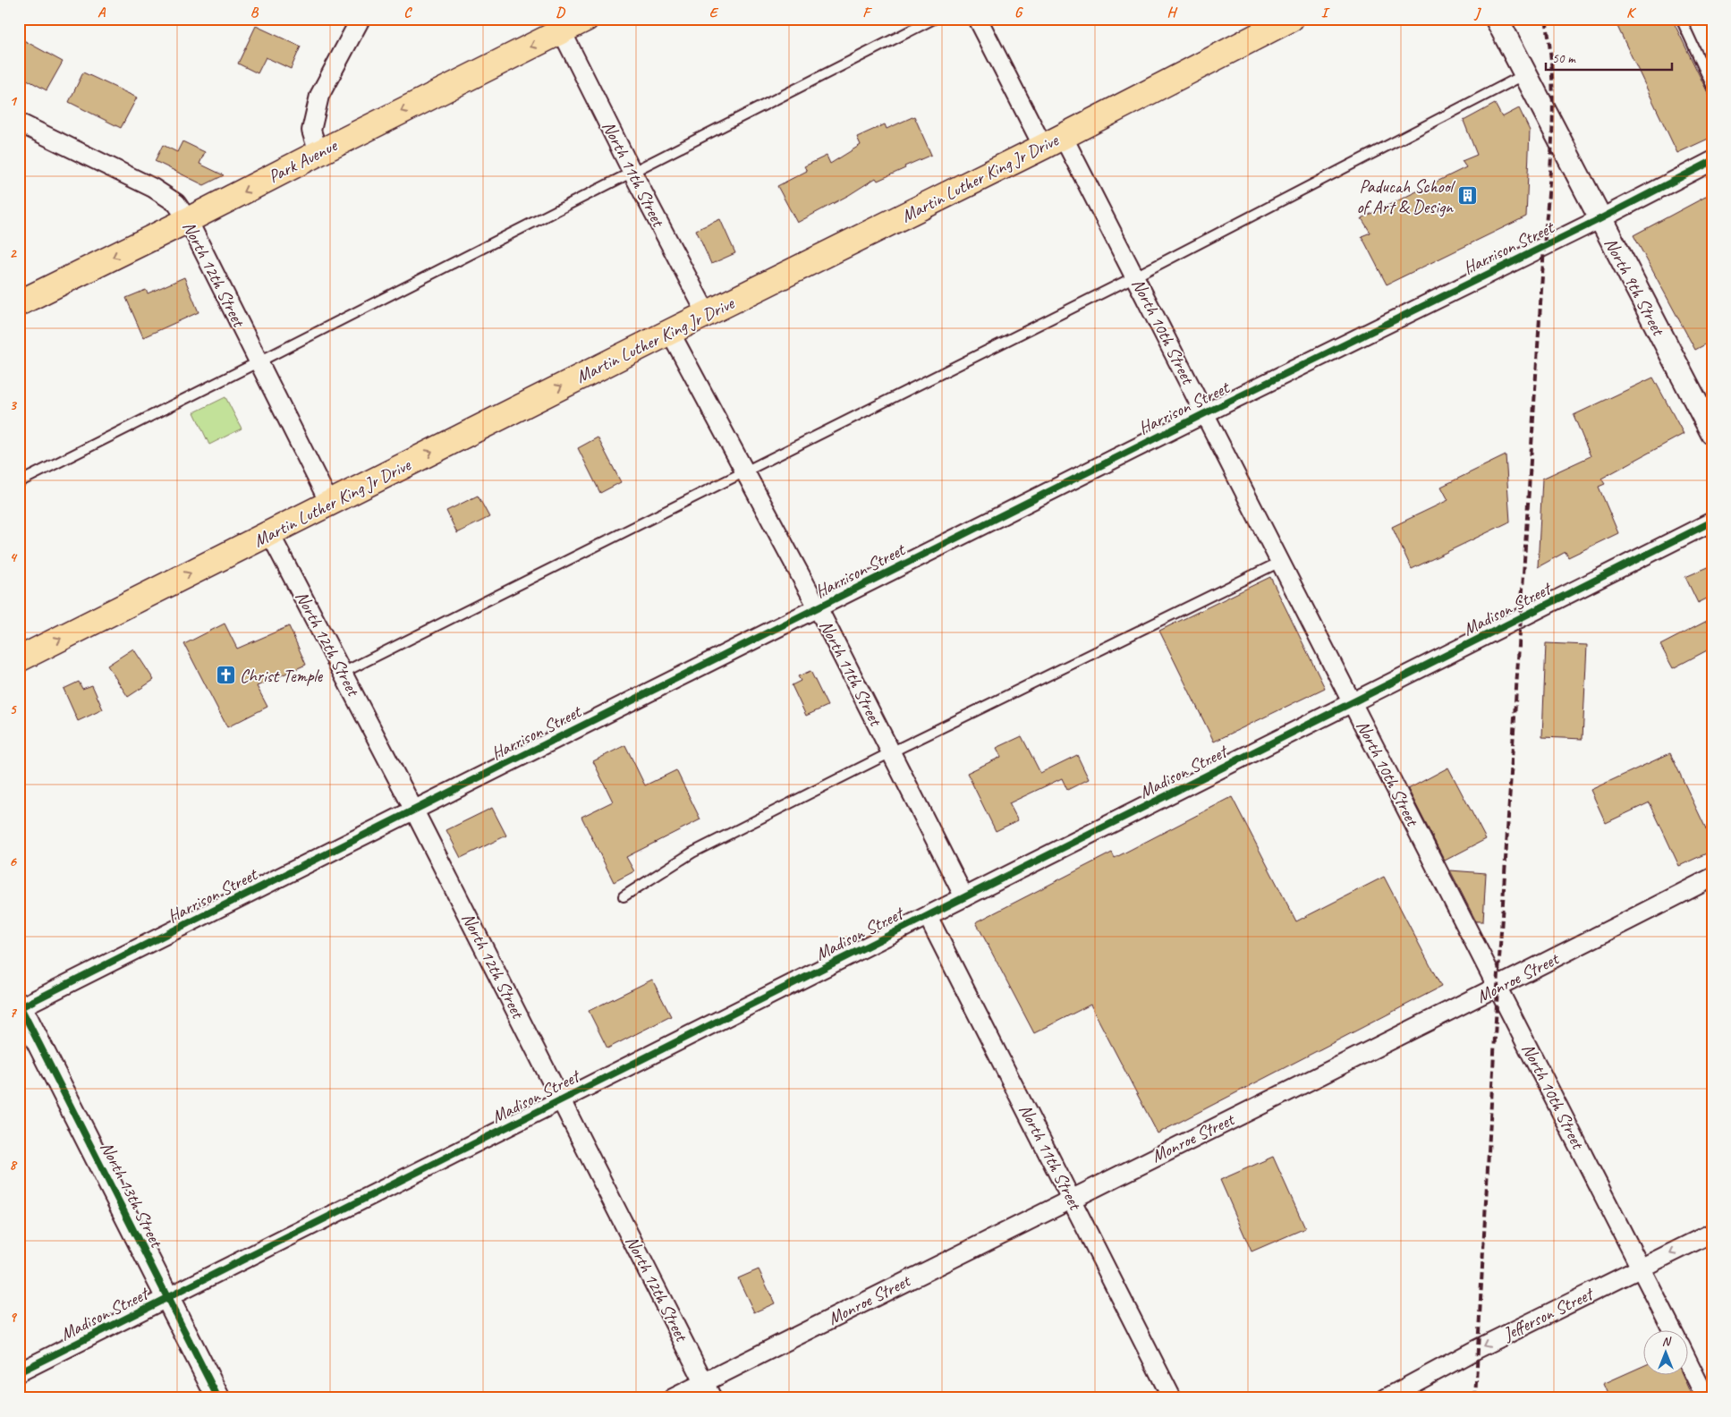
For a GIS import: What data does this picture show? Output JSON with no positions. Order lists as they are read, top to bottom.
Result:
{
  "streets": {
    "main road": ["Park Avenue", "Martin Luther King Jr Drive"],
    "street": [
      "North 11th Street",
      "Harrison Street",
      "North 12th Street",
      "North 9th Street",
      "North 10th Street",
      "Madison Street",
      "Monroe Street",
      "North 13th Street",
      "Jefferson Street"
    ]
  },
  "crossings": [
    ["Park Avenue", "North 11th Street"],
    ["Park Avenue", "North 12th Street"],
    ["North 11th Street", "Martin Luther King Jr Drive"],
    ["North 11th Street", "Harrison Street"],
    ["North 11th Street", "Madison Street"],
    ["North 11th Street", "Monroe Street"],
    ["Martin Luther King Jr Drive", "North 12th Street"],
    ["Martin Luther King Jr Drive", "North 10th Street"],
    ["Harrison Street", "North 12th Street"],
    ["Harrison Street", "North 9th Street"],
    ["Harrison Street", "North 10th Street"],
    ["Harrison Street", "North 13th Street"],
    ["North 12th Street", "Madison Street"],
    ["North 12th Street", "Monroe Street"],
    ["North 10th Street", "Madison Street"],
    ["North 10th Street", "Monroe Street"],
    ["North 10th Street", "Jefferson Street"],
    ["Madison Street", "North 13th Street"]
  ],
  "one_way": ["Park Avenue", "Martin Luther King Jr Drive", "Jefferson Street"],
  "places": {
    "building": ["Paducah School of Art & Design"],
    "church": ["Christ Temple"]
  },
  "scale_bar": "50 m",
  "north": "top",
  "grid": {
    "columns": [
      "A",
      "B",
      "C",
      "D",
      "E",
      "F",
      "G",
      "H",
      "I",
      "J",
      "K"
    ],
    "rows": [
      "1",
      "2",
      "3",
      "4",
      "5",
      "6",
      "7",
      "8",
      "9"
    ]
  }
}
